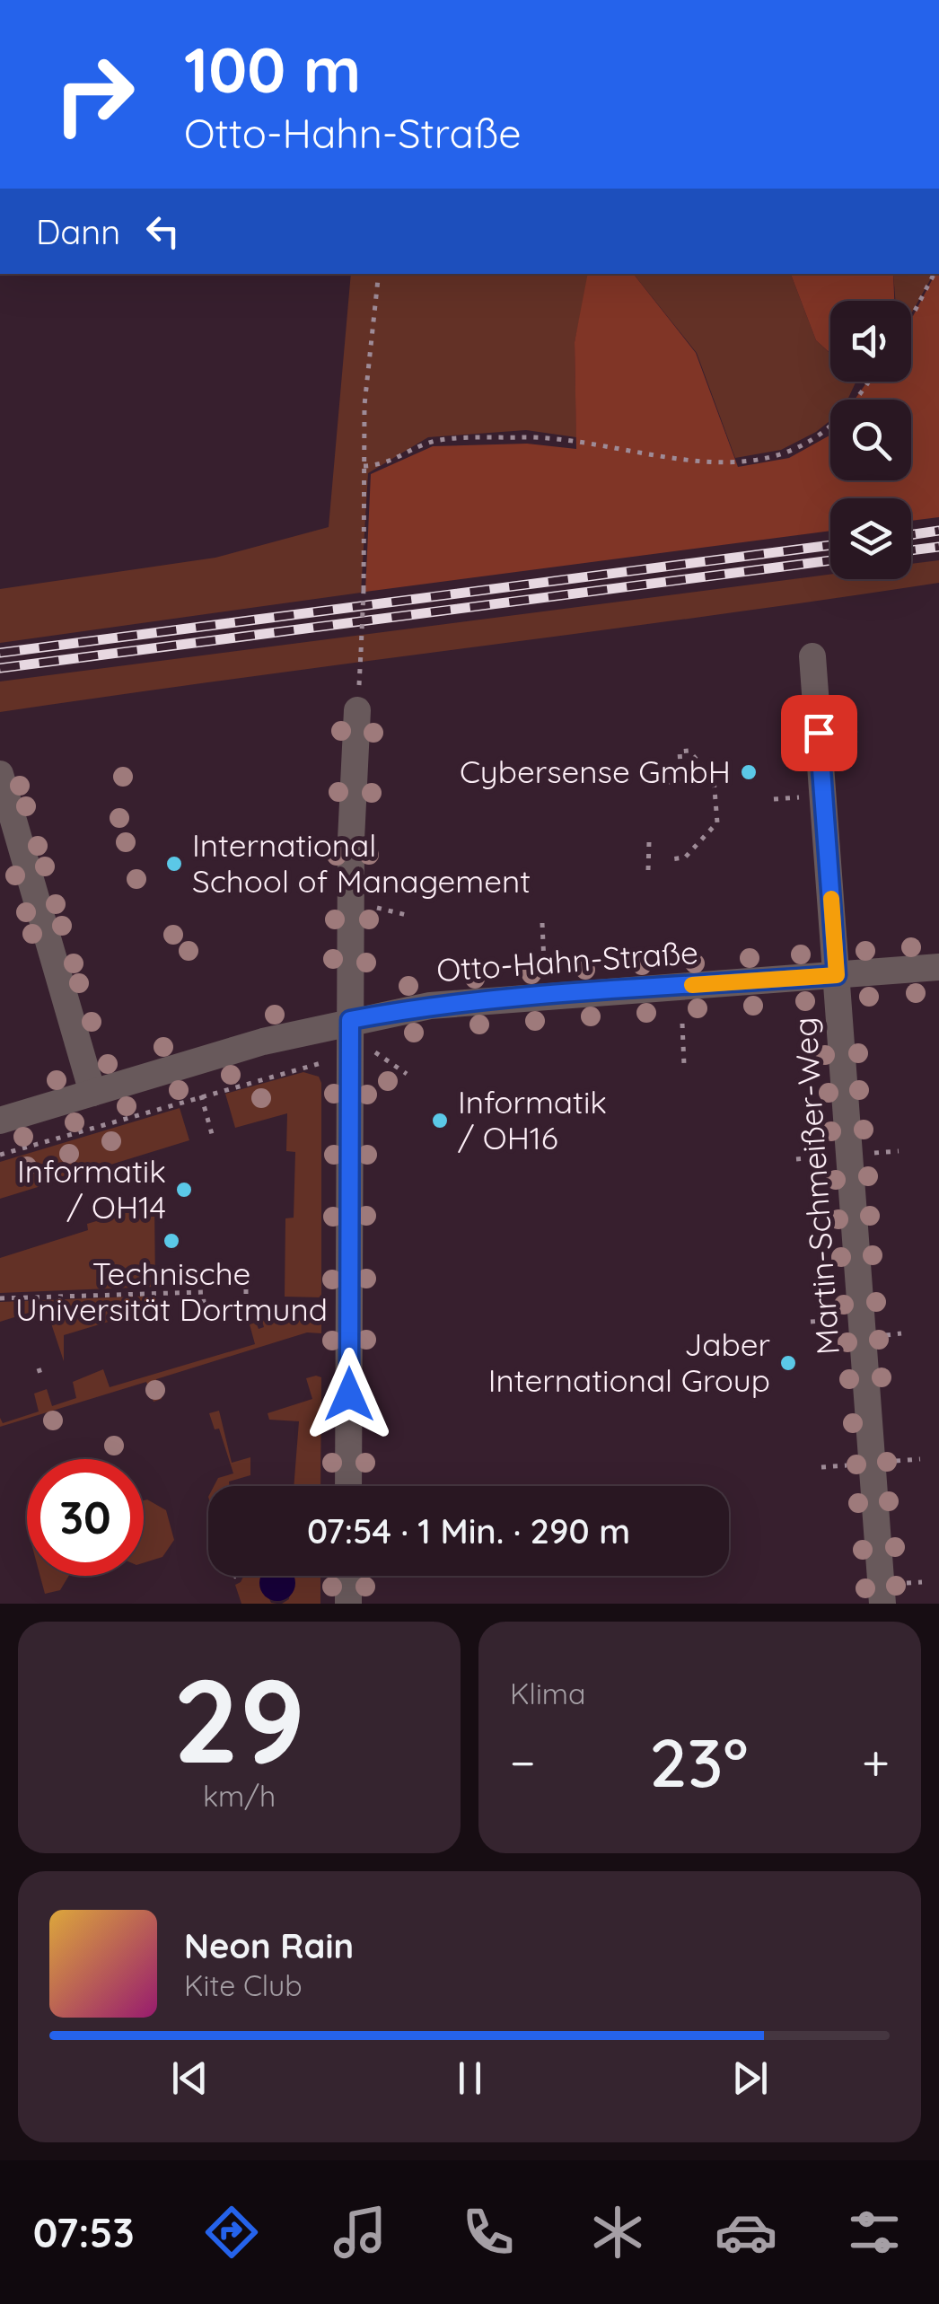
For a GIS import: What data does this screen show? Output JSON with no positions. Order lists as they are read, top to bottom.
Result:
{
  "streets": {
    "street": ["Otto-Hahn-Straße", "Martin-Schmeißer-Weg"]
  },
  "crossings": [
    ["Otto-Hahn-Straße", "Martin-Schmeißer-Weg"]
  ],
  "places": [
    "Cybersense GmbH",
    "International School of Management",
    "Informatik / OH16",
    "Informatik / OH14",
    "Technische Universität Dortmund",
    "Jaber International Group"
  ],
  "page": {
    "turn": ["100 m", "Otto-Hahn-Straße"],
    "then": "Dann",
    "limit": "30",
    "trip": "07:54 · 1 Min. · 290 m",
    "tile": [
      ["29", "km/h"],
      "Klima"
    ],
    "heat": ["−", "23°", "+"],
    "song": ["Neon Rain", "Kite Club"],
    "tabs": "07:53"
  }
}
